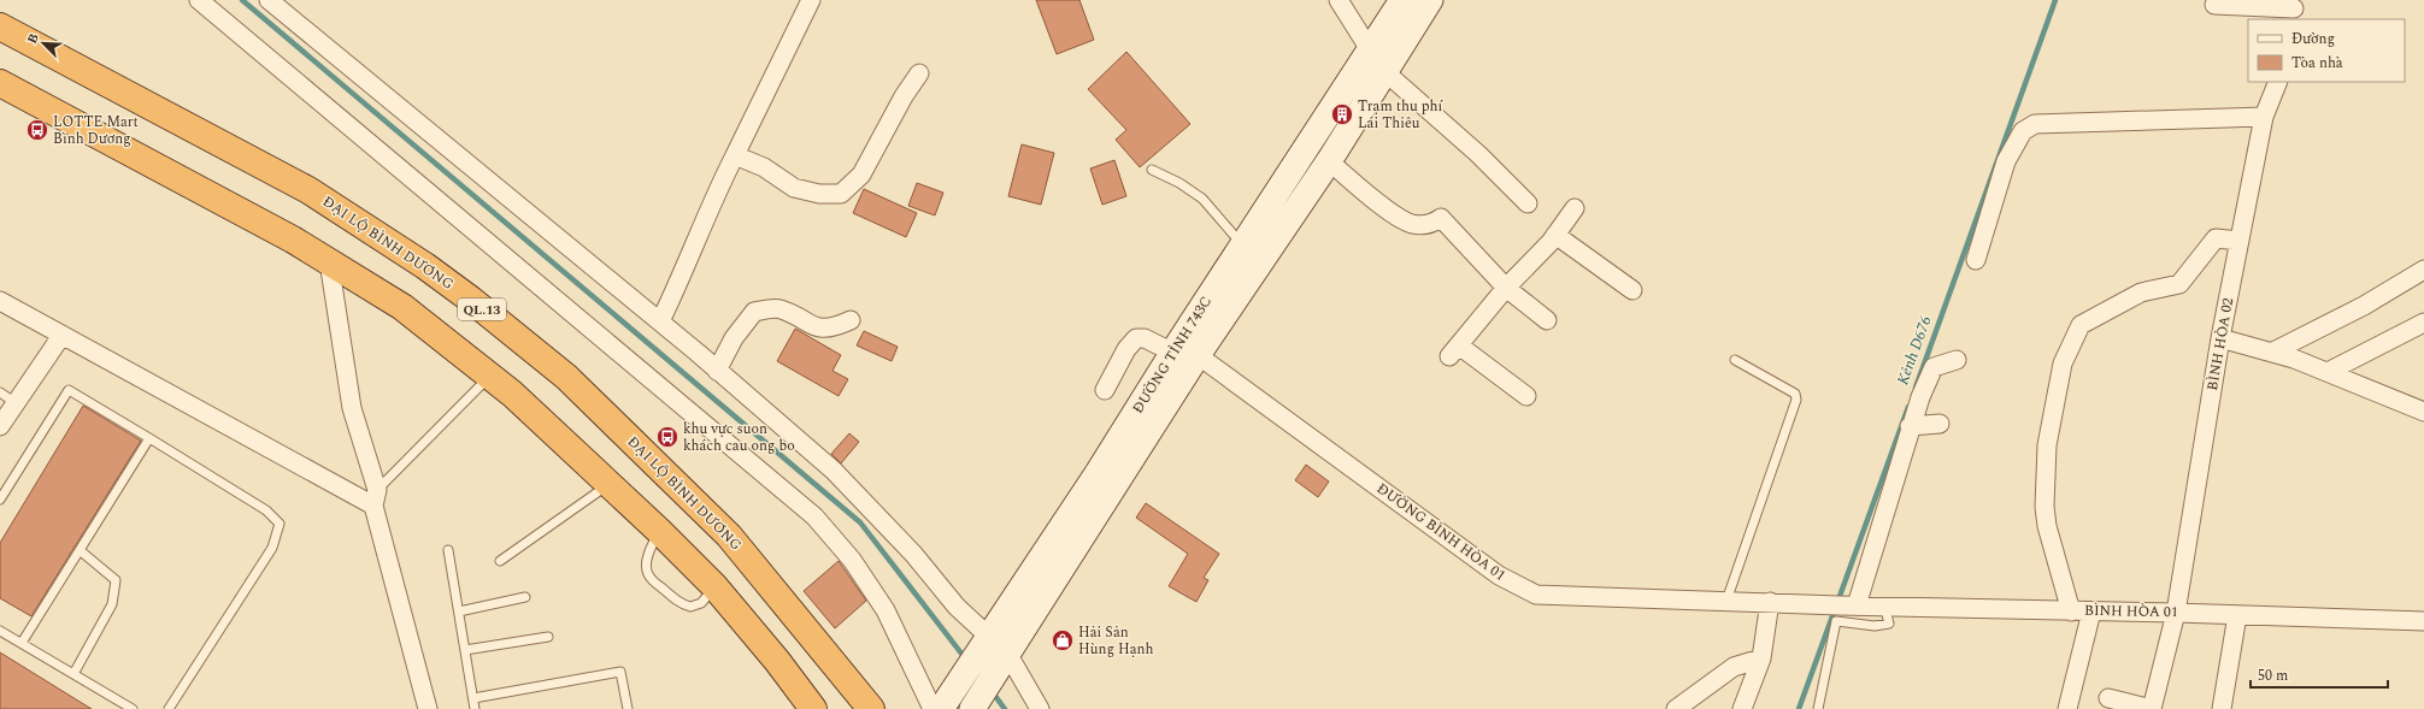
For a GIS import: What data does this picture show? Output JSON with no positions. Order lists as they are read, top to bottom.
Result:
{
  "streets": {
    "highway": ["ĐẠI LỘ BÌNH DƯƠNG", "QL.13"],
    "main road": ["ĐƯỜNG TỈNH 743C"],
    "street": ["BÌNH HÒA 02", "ĐƯỜNG BÌNH HÒA 01", "BÌNH HÒA 01"]
  },
  "crossings": [
    ["BÌNH HÒA 02", "BÌNH HÒA 01"],
    ["ĐƯỜNG TỈNH 743C", "ĐƯỜNG BÌNH HÒA 01"],
    ["ĐƯỜNG BÌNH HÒA 01", "BÌNH HÒA 01"]
  ],
  "water": ["Kênh D676"],
  "places": {
    "building": ["Trạm thu phí Lái Thiêu"],
    "bus stop": ["LOTTE Mart Bình Dương", "khu vực suon khách cau ong bo"],
    "shop": ["Hải Sản Hùng Hạnh"]
  },
  "legend": ["Đường", "Tòa nhà"],
  "scale_bar": "50 m",
  "north": "top left"
}
